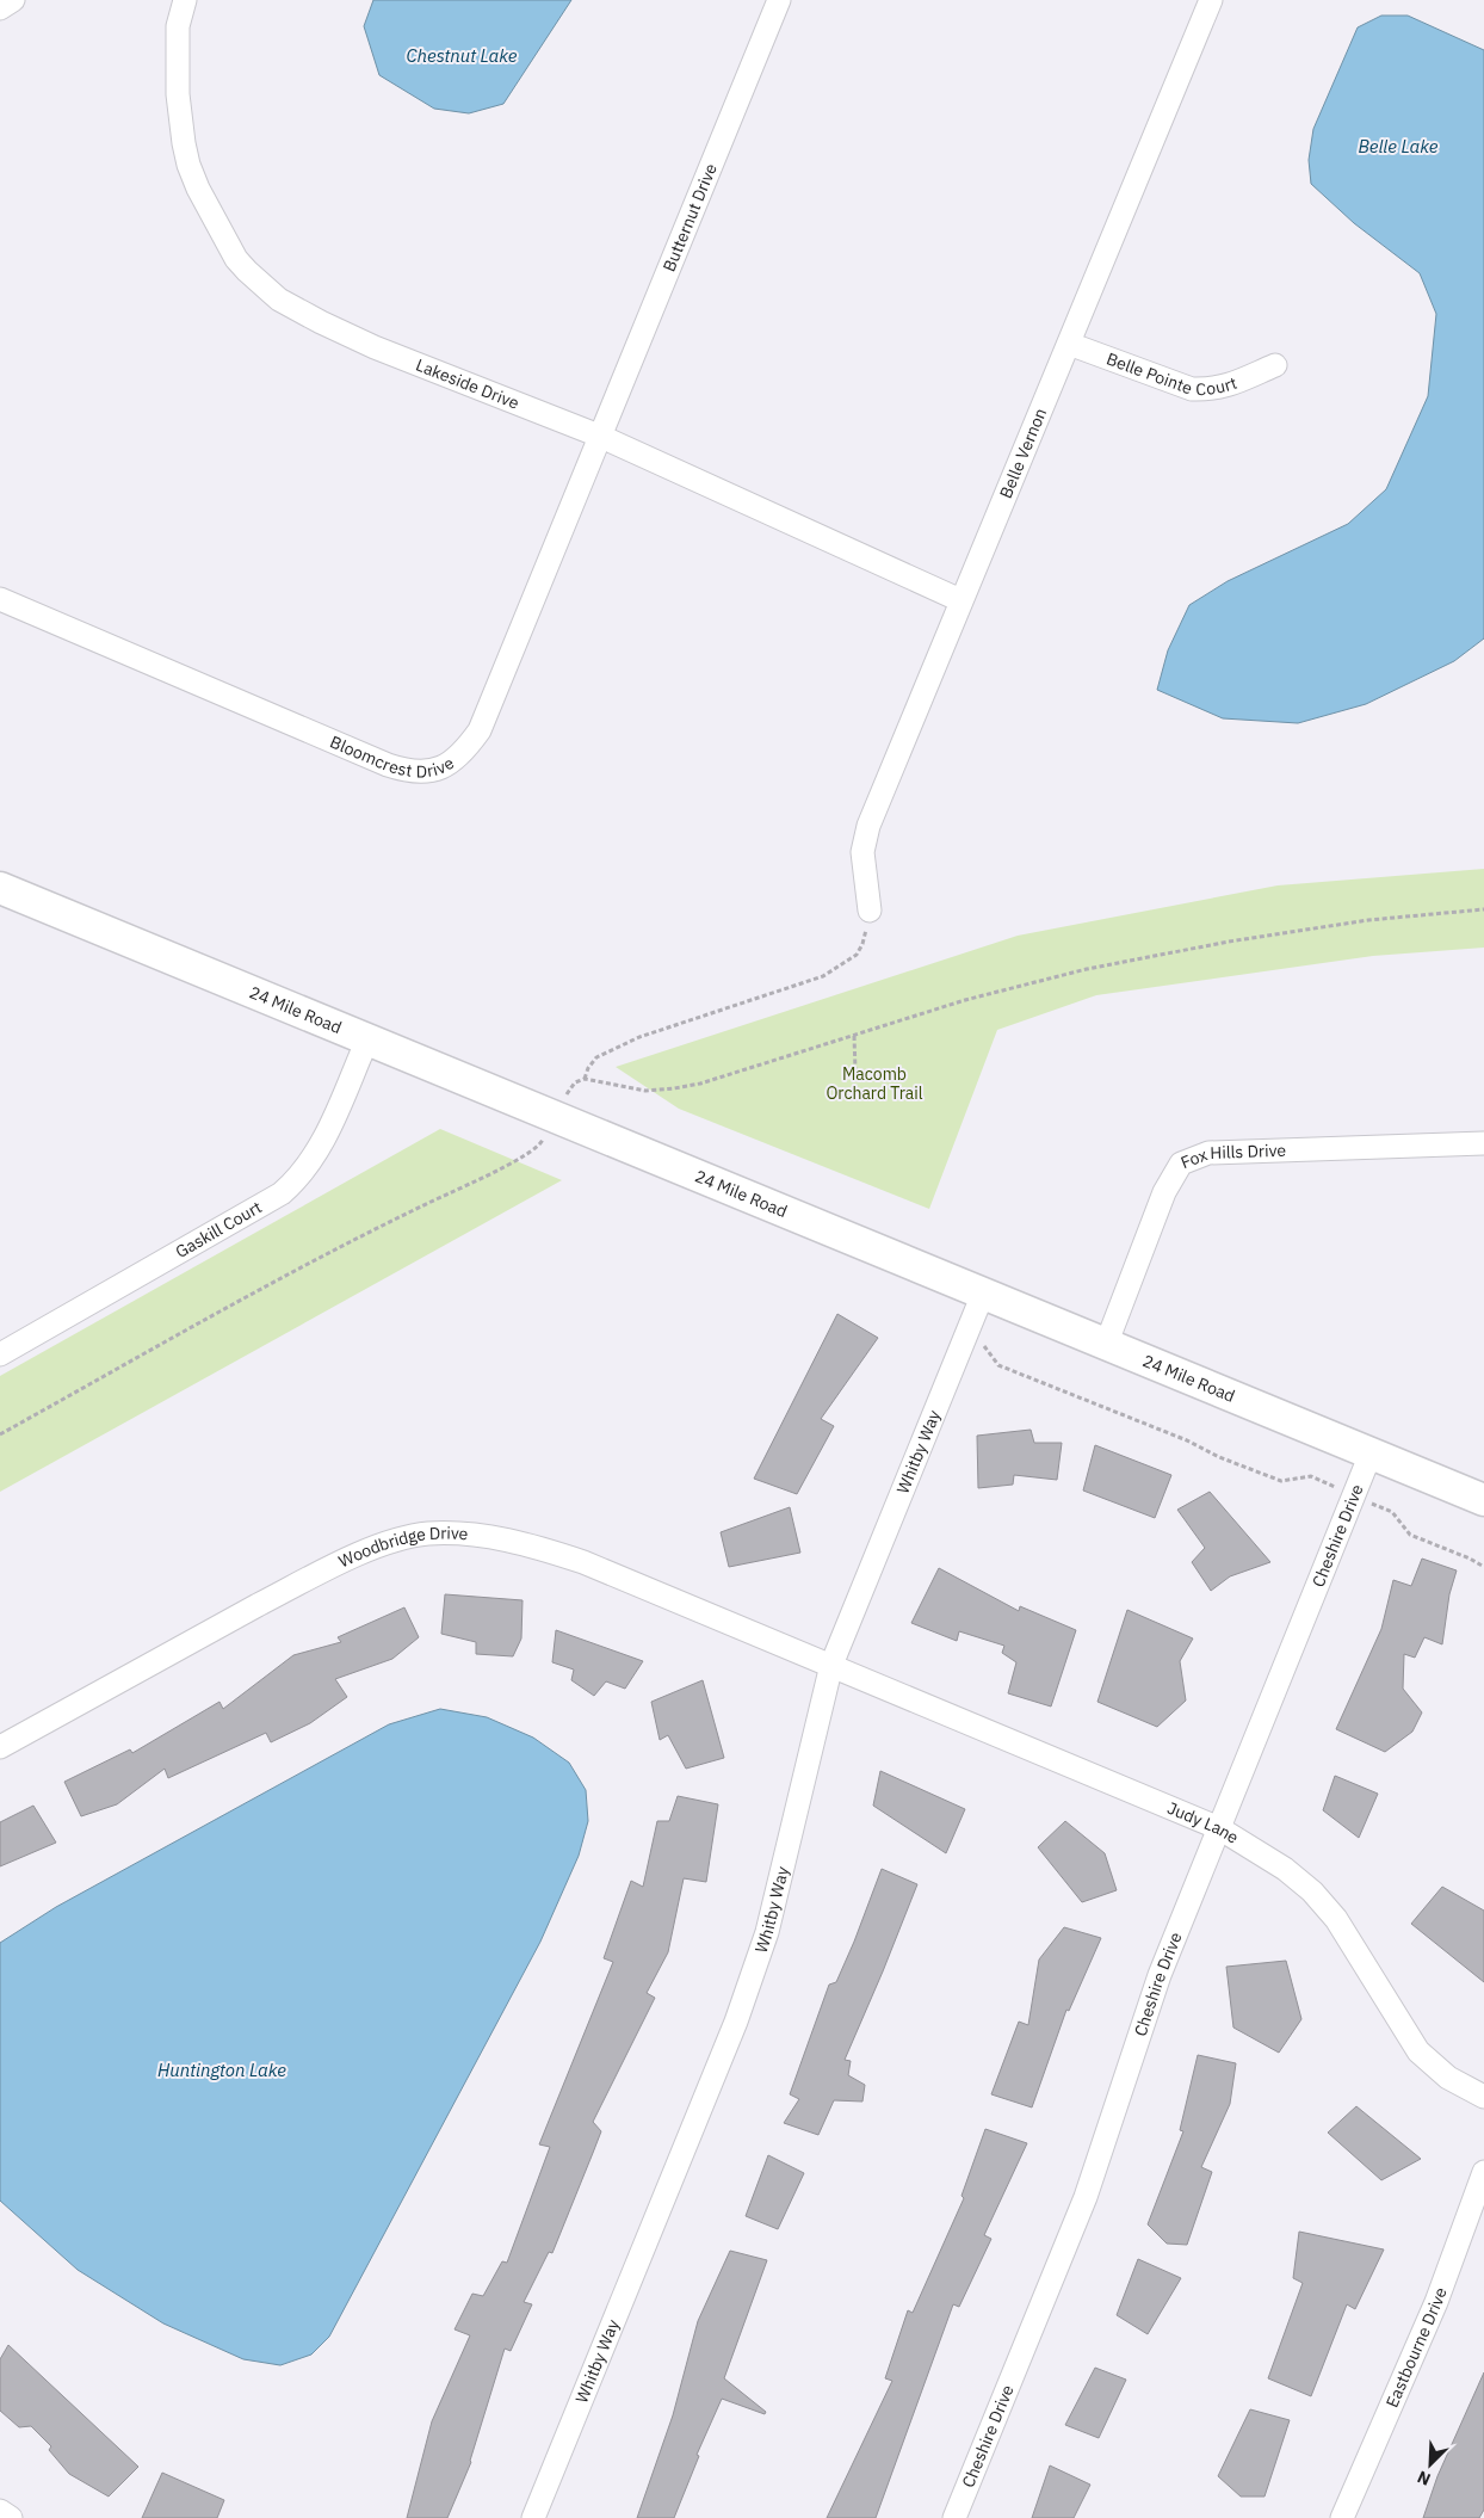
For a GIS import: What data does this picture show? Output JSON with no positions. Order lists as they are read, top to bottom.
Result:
{
  "streets": {
    "street": [
      "Butternut Drive",
      "Belle Pointe Court",
      "Lakeside Drive",
      "Belle Vernon",
      "Bloomcrest Drive",
      "24 Mile Road",
      "Fox Hills Drive",
      "Gaskill Court",
      "Whitby Way",
      "Cheshire Drive",
      "Woodbridge Drive",
      "Judy Lane",
      "Eastbourne Drive"
    ]
  },
  "crossings": [
    ["Butternut Drive", "Lakeside Drive"],
    ["Butternut Drive", "Bloomcrest Drive"],
    ["Belle Pointe Court", "Belle Vernon"],
    ["Lakeside Drive", "Belle Vernon"],
    ["Lakeside Drive", "Bloomcrest Drive"],
    ["24 Mile Road", "Fox Hills Drive"],
    ["24 Mile Road", "Gaskill Court"],
    ["24 Mile Road", "Whitby Way"],
    ["24 Mile Road", "Cheshire Drive"],
    ["Whitby Way", "Woodbridge Drive"],
    ["Whitby Way", "Judy Lane"],
    ["Cheshire Drive", "Judy Lane"],
    ["Woodbridge Drive", "Judy Lane"]
  ],
  "water": ["Chestnut Lake", "Belle Lake", "Huntington Lake"],
  "parks": ["Macomb Orchard Trail"],
  "north": "bottom left"
}
